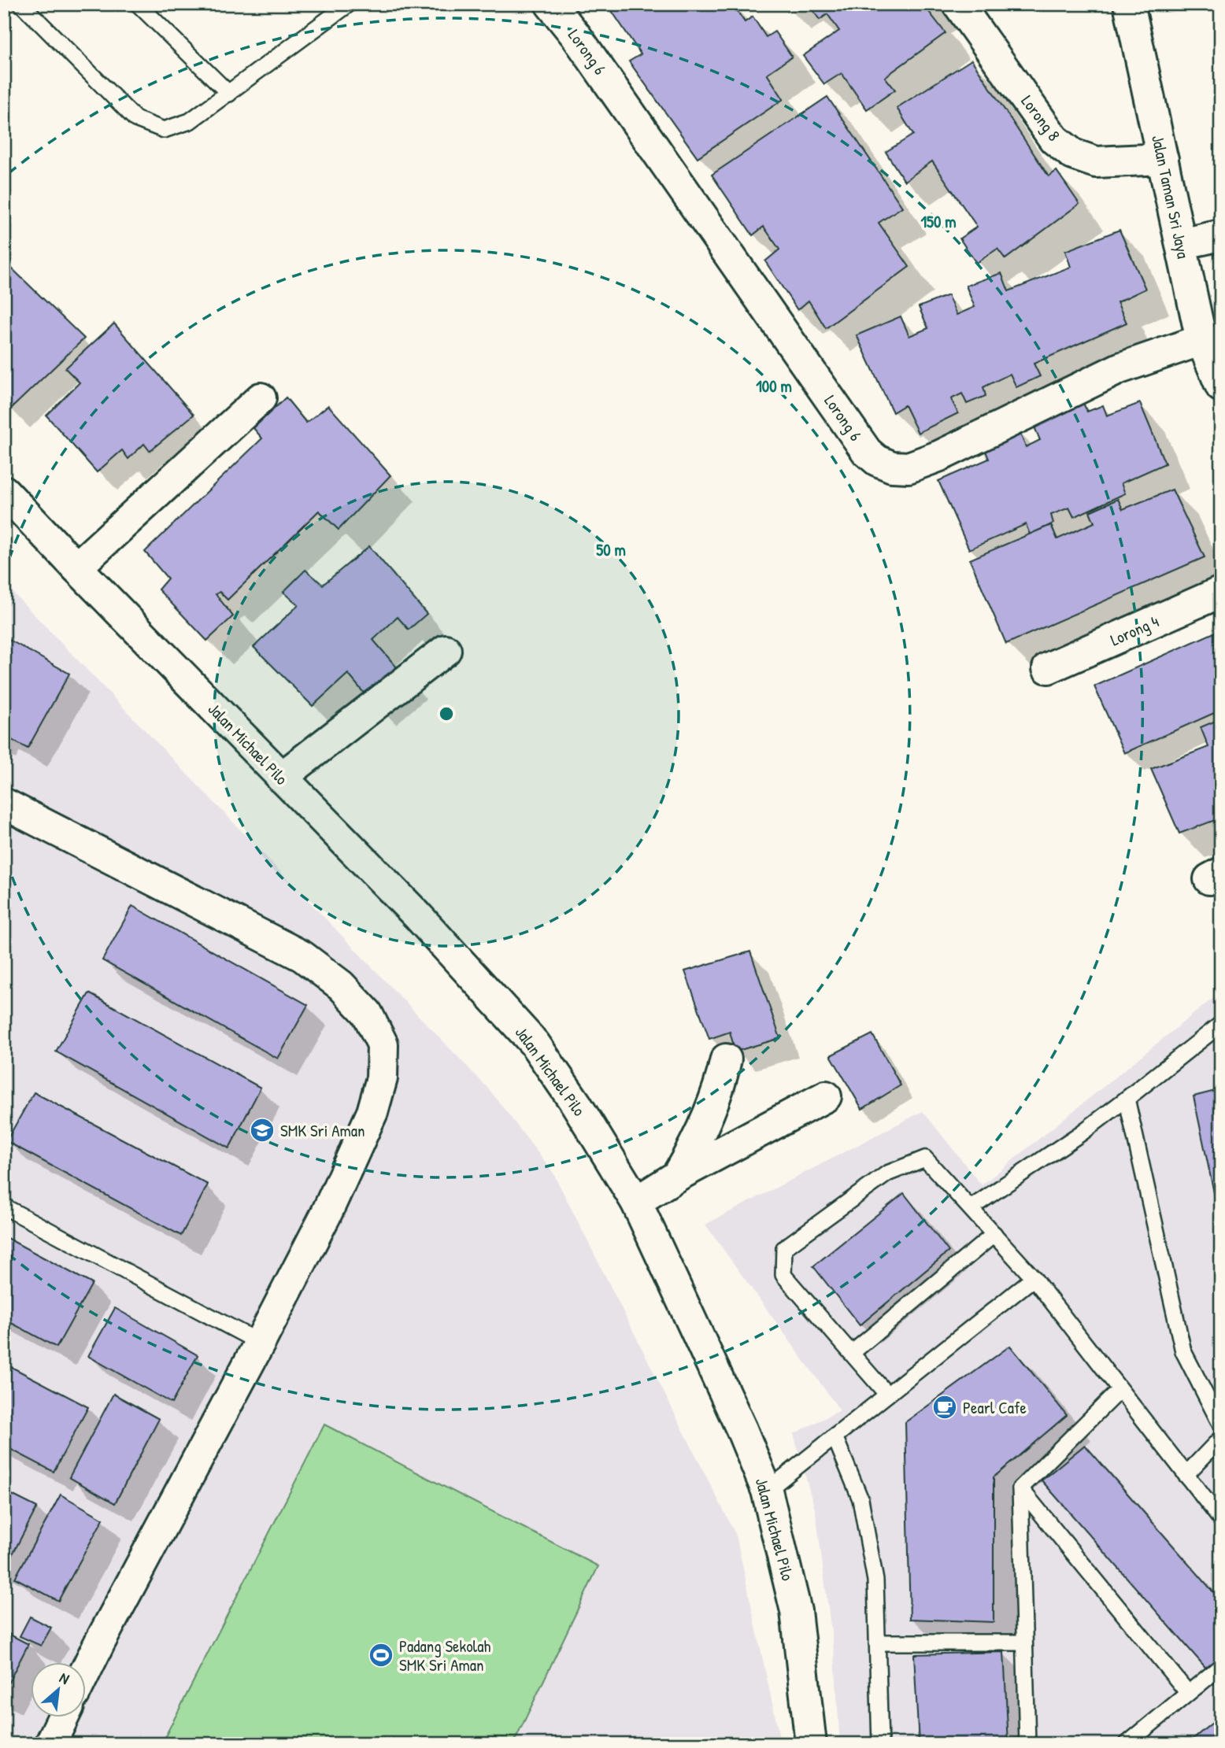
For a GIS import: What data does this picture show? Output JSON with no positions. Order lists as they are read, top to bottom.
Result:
{
  "streets": {
    "street": [
      "Lorong 6",
      "Lorong 8",
      "Jalan Taman Sri Jaya",
      "Lorong 4",
      "Jalan Michael Pilo"
    ]
  },
  "crossings": [
    ["Lorong 6", "Jalan Taman Sri Jaya"],
    ["Lorong 8", "Jalan Taman Sri Jaya"]
  ],
  "places": {
    "school or university": ["SMK Sri Aman"],
    "cafe": ["Pearl Cafe"],
    "sports": ["Padang Sekolah SMK Sri Aman"]
  },
  "north": "top right",
  "rings": ["150 m", "100 m", "50 m"]
}
